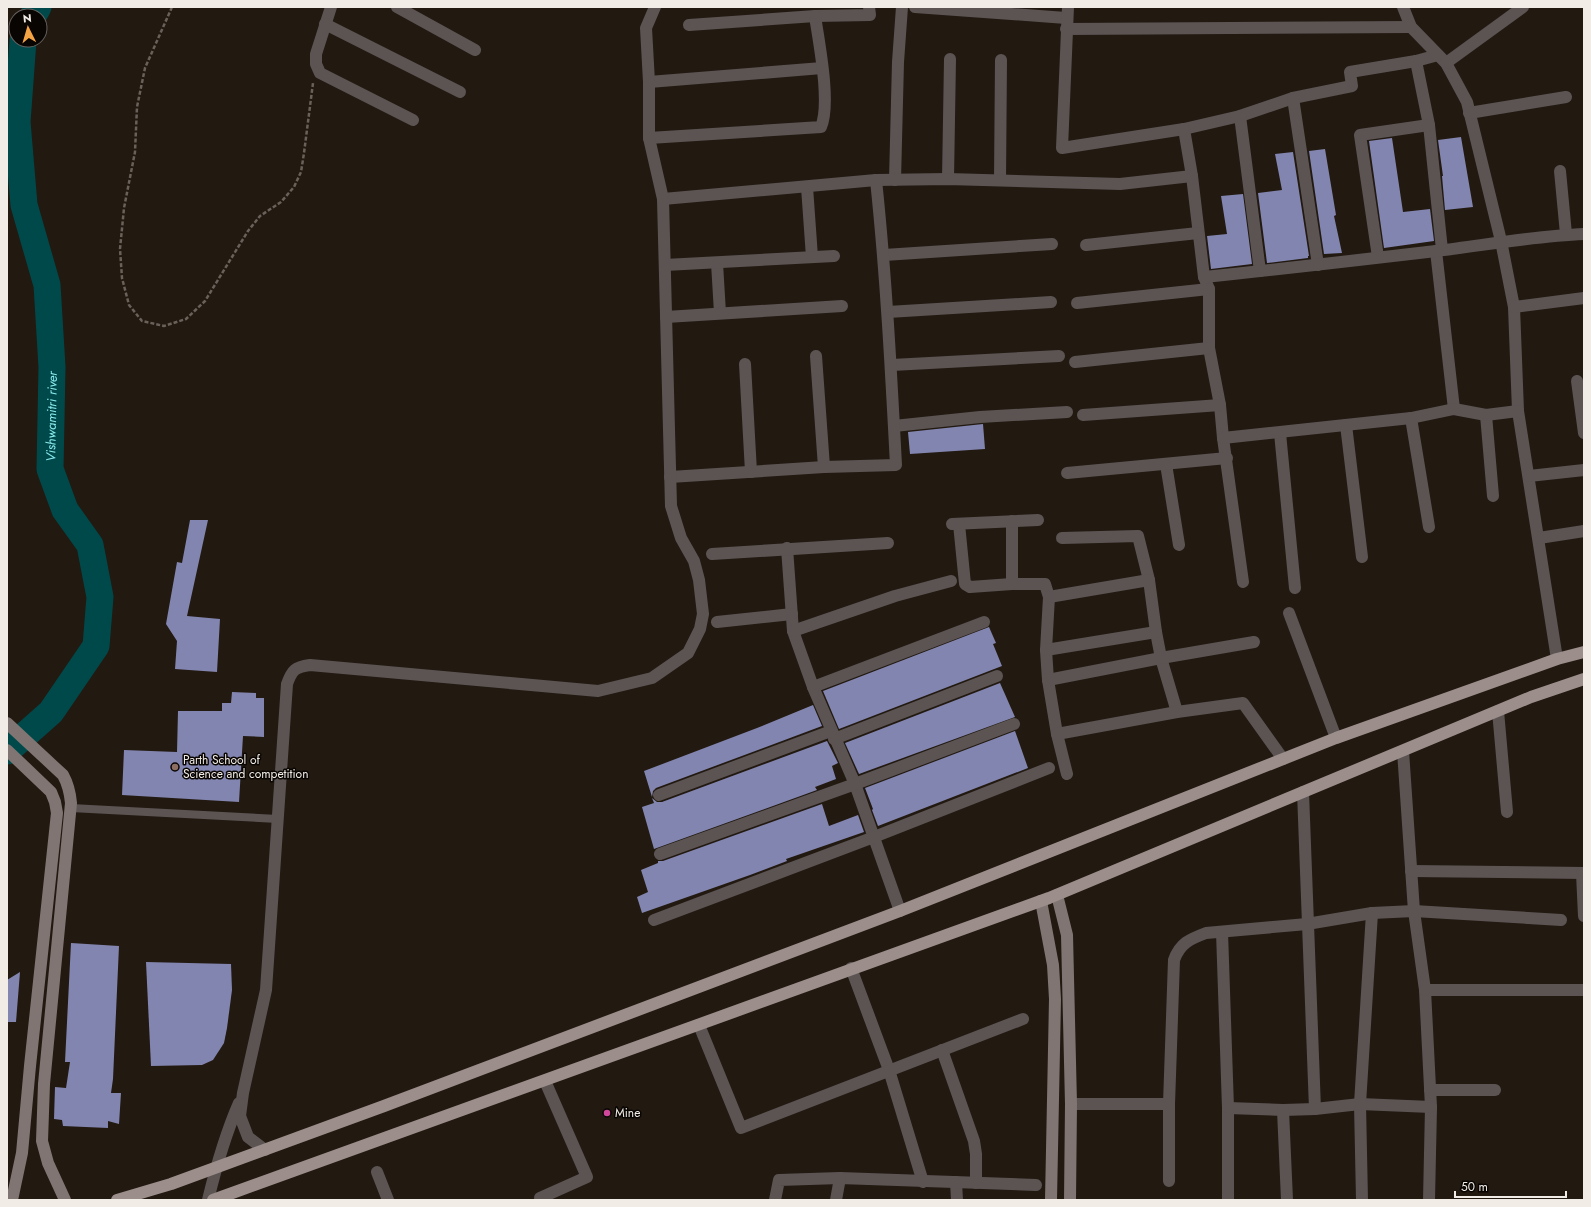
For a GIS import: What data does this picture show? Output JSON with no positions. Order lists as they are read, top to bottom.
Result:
{
  "water": ["Vishwamitri river"],
  "places": ["Parth School of Science and competition", "Mine"],
  "scale_bar": "50 m",
  "north": "top"
}
